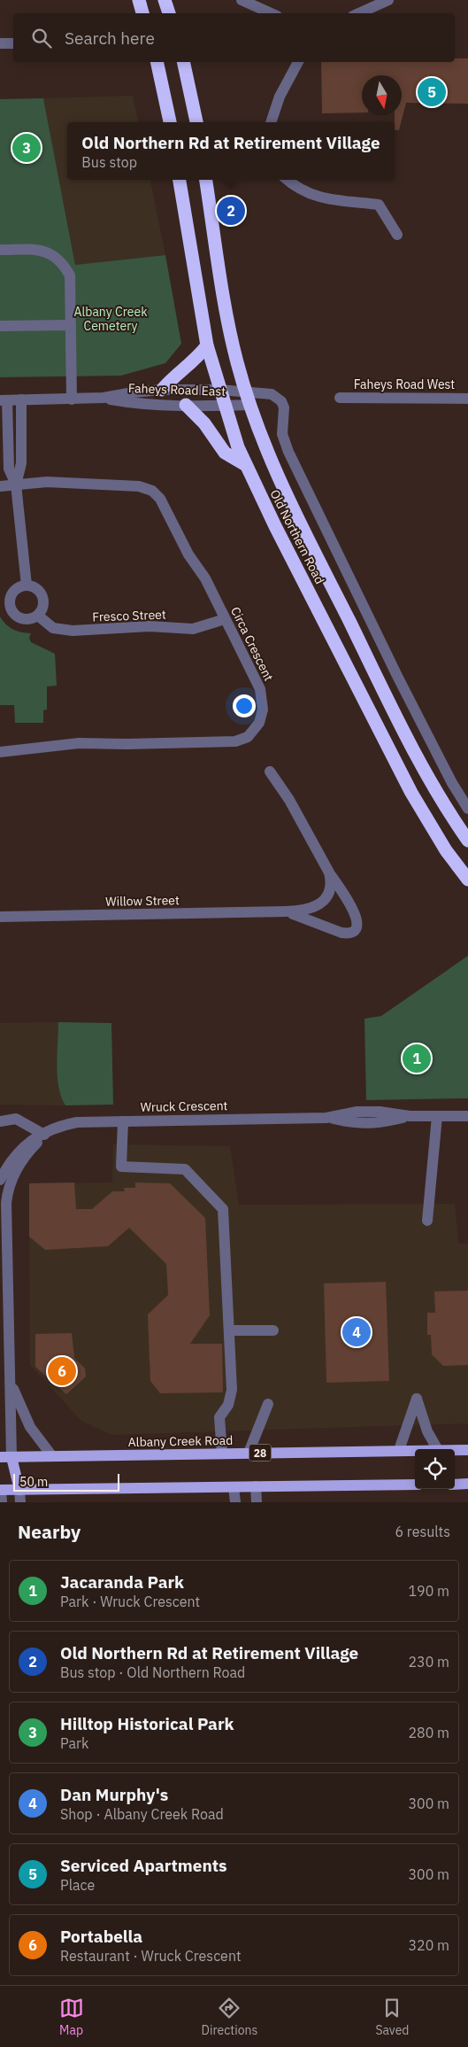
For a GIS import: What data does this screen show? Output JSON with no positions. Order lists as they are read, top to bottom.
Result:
{
  "streets": {
    "highway": ["Old Northern Road"],
    "main road": ["Albany Creek Road", "28"],
    "street": [
      "Faheys Road West",
      "Faheys Road East",
      "Fresco Street",
      "Circa Crescent",
      "Willow Street",
      "Wruck Crescent"
    ]
  },
  "crossings": [
    ["Faheys Road East", "Old Northern Road"],
    ["Fresco Street", "Circa Crescent"],
    ["Wruck Crescent", "Albany Creek Road"]
  ],
  "parks": ["Albany Creek Cemetery"],
  "scale_bar": "50 m",
  "north": "bottom",
  "page": {
    "search": "Search here",
    "pins": [
      "5",
      "3",
      "2",
      "1",
      "4",
      "6"
    ],
    "popup": ["Old Northern Rd at Retirement Village", "Bus stop"],
    "scale": "50 m",
    "heading": ["Nearby", "6 results"],
    "list": [
      {
        "mark": "1",
        "name": "Jacaranda Park",
        "note": "Park · Wruck Crescent",
        "value": "190 m"
      },
      {
        "mark": "2",
        "name": "Old Northern Rd at Retirement Village",
        "note": "Bus stop · Old Northern Road",
        "value": "230 m"
      },
      {
        "mark": "3",
        "name": "Hilltop Historical Park",
        "note": "Park",
        "value": "280 m"
      },
      {
        "mark": "4",
        "name": "Dan Murphy's",
        "note": "Shop · Albany Creek Road",
        "value": "300 m"
      },
      {
        "mark": "5",
        "name": "Serviced Apartments",
        "note": "Place",
        "value": "300 m"
      },
      {
        "mark": "6",
        "name": "Portabella",
        "note": "Restaurant · Wruck Crescent",
        "value": "320 m"
      }
    ],
    "nav": ["Map", "Directions", "Saved"]
  }
}
